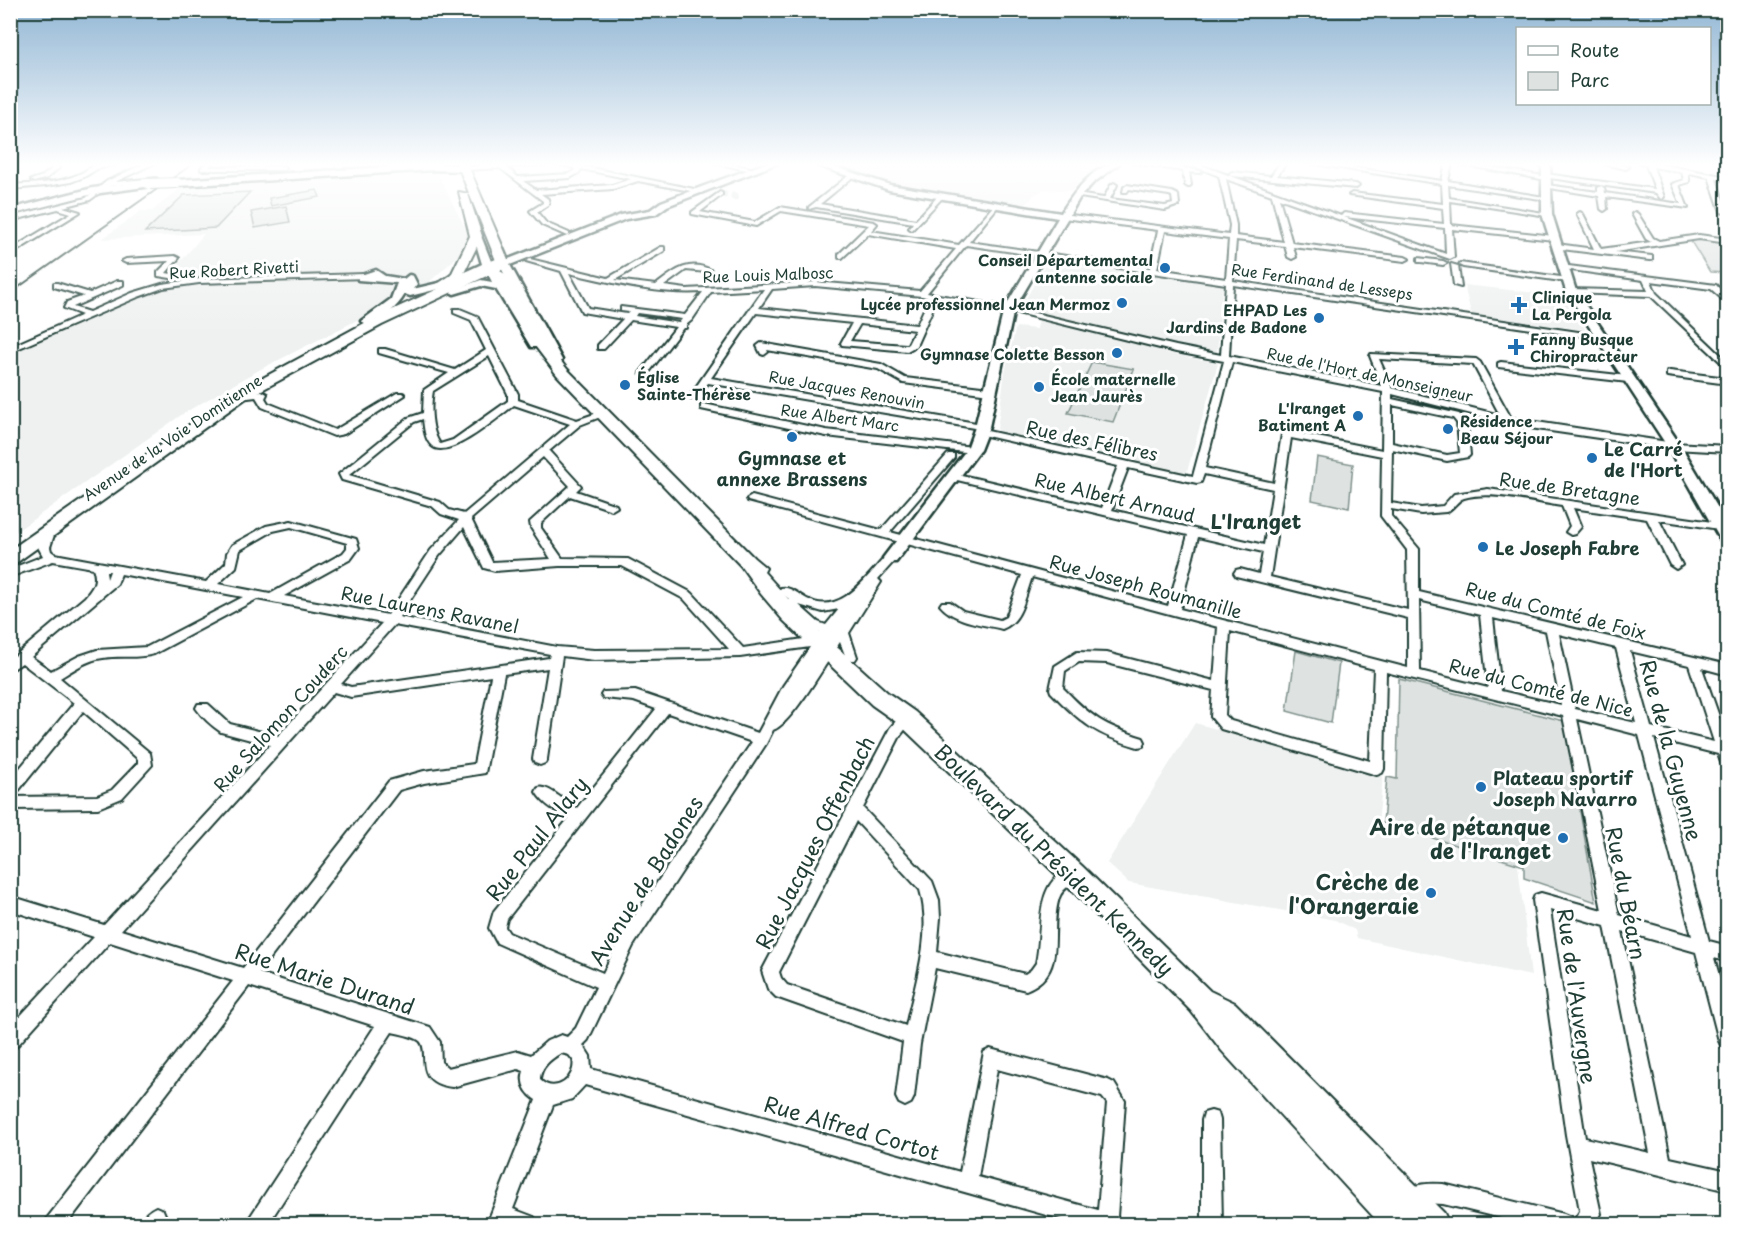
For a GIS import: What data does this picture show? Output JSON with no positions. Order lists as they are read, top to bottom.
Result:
{
  "streets": {
    "main road": ["Avenue de la Voie Domitienne", "Boulevard du Président Kennedy"],
    "street": [
      "Rue Robert Rivetti",
      "Rue Louis Malbosc",
      "Rue Ferdinand de Lesseps",
      "Rue de l'Hort de Monseigneur",
      "Rue Jacques Renouvin",
      "Rue Albert Marc",
      "Rue des Félibres",
      "Rue de Bretagne",
      "Rue Albert Arnaud",
      "Rue Joseph Roumanille",
      "Rue Laurens Ravanel",
      "Rue du Comté de Foix",
      "Rue du Comté de Nice",
      "Rue Salomon Couderc",
      "Rue de la Guyenne",
      "Rue Paul Alary",
      "Rue Jacques Offenbach",
      "Avenue de Badones",
      "Rue du Béarn",
      "Rue Marie Durand",
      "Rue de l'Auvergne",
      "Rue Alfred Cortot"
    ]
  },
  "crossings": [
    ["Rue Louis Malbosc", "Rue de l'Hort de Monseigneur"],
    ["Rue Jacques Renouvin", "Rue des Félibres"],
    ["Rue Joseph Roumanille", "Rue du Comté de Nice"],
    ["Rue Laurens Ravanel", "Rue Salomon Couderc"],
    ["Rue Laurens Ravanel", "Boulevard du Président Kennedy"],
    ["Rue Laurens Ravanel", "Avenue de Badones"],
    ["Rue du Comté de Foix", "Rue de la Guyenne"],
    ["Rue du Comté de Foix", "Rue du Béarn"],
    ["Rue du Comté de Nice", "Rue de la Guyenne"],
    ["Rue du Comté de Nice", "Rue du Béarn"],
    ["Rue Salomon Couderc", "Rue Marie Durand"],
    ["Rue de la Guyenne", "Rue de l'Auvergne"],
    ["Rue Paul Alary", "Avenue de Badones"],
    ["Rue Jacques Offenbach", "Boulevard du Président Kennedy"],
    ["Boulevard du Président Kennedy", "Avenue de Badones"],
    ["Avenue de Badones", "Rue Marie Durand"],
    ["Avenue de Badones", "Rue Alfred Cortot"],
    ["Rue du Béarn", "Rue de l'Auvergne"],
    ["Rue Marie Durand", "Rue Alfred Cortot"]
  ],
  "districts": ["L'Iranget"],
  "places": {
    "other": [
      "Conseil Départemental antenne sociale",
      "Lycée professionnel Jean Mermoz",
      "EHPAD Les Jardins de Badone",
      "Gymnase Colette Besson",
      "Église Sainte-Thérèse",
      "École maternelle Jean Jaurès",
      "L'Iranget Batiment A",
      "Résidence Beau Séjour",
      "Gymnase et annexe Brassens",
      "Le Carré de l'Hort",
      "Le Joseph Fabre",
      "Plateau sportif Joseph Navarro",
      "Aire de pétanque de l'Iranget",
      "Crèche de l'Orangeraie"
    ],
    "health": ["Clinique La Pergola", "Fanny Busque Chiropracteur"]
  },
  "legend": ["Route", "Parc"]
}
